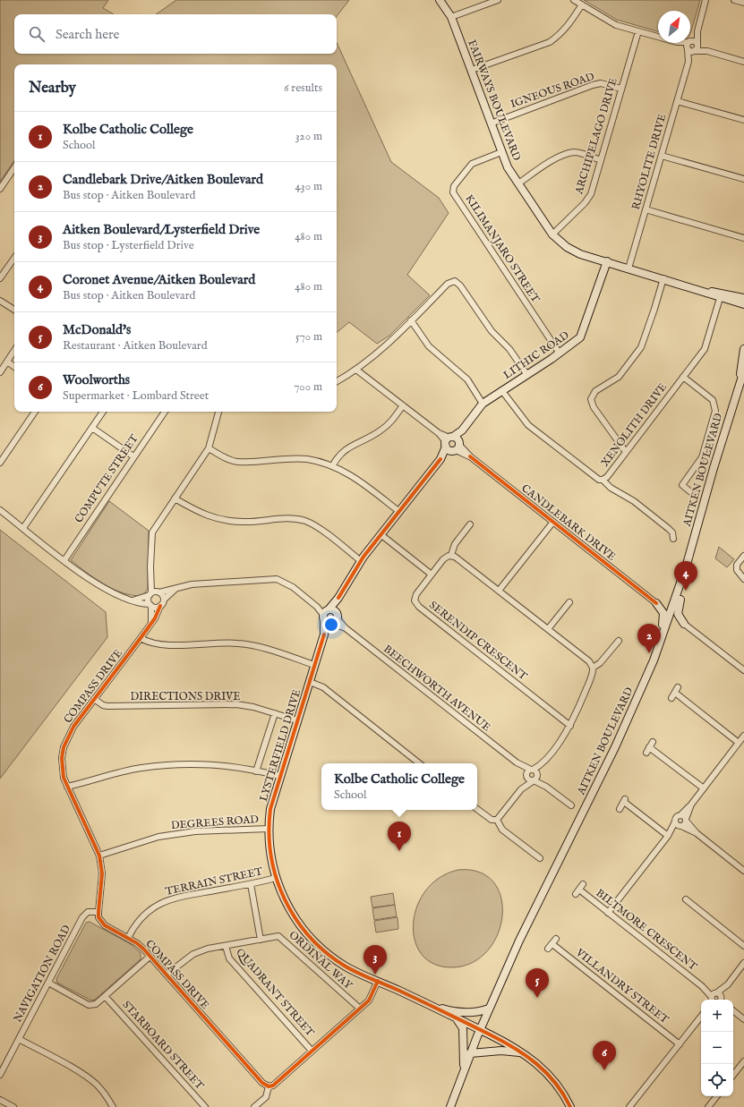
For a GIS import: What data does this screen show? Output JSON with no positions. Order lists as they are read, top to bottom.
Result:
{
  "streets": {
    "street": [
      "IGNEOUS ROAD",
      "FAIRWAYS BOULEVARD",
      "ARCHIPELAGO DRIVE",
      "RHYOLITE DRIVE",
      "KILIMANJARO STREET",
      "LITHIC ROAD",
      "XENOLITH DRIVE",
      "AITKEN BOULEVARD",
      "COMPUTE STREET",
      "CANDLEBARK DRIVE",
      "SERENDIP CRESCENT",
      "COMPASS DRIVE",
      "BEECHWORTH AVENUE",
      "DIRECTIONS DRIVE",
      "LYSTERFIELD DRIVE",
      "DEGREES ROAD",
      "TERRAIN STREET",
      "BILTMORE CRESCENT",
      "ORDINAL WAY",
      "NAVIGATION ROAD",
      "VILLANDRY STREET",
      "QUADRANT STREET",
      "STARBOARD STREET"
    ]
  },
  "crossings": [
    ["IGNEOUS ROAD", "FAIRWAYS BOULEVARD"],
    ["IGNEOUS ROAD", "ARCHIPELAGO DRIVE"],
    ["FAIRWAYS BOULEVARD", "ARCHIPELAGO DRIVE"],
    ["FAIRWAYS BOULEVARD", "RHYOLITE DRIVE"],
    ["FAIRWAYS BOULEVARD", "KILIMANJARO STREET"],
    ["FAIRWAYS BOULEVARD", "LITHIC ROAD"],
    ["FAIRWAYS BOULEVARD", "XENOLITH DRIVE"],
    ["KILIMANJARO STREET", "LITHIC ROAD"],
    ["LITHIC ROAD", "XENOLITH DRIVE"],
    ["LITHIC ROAD", "CANDLEBARK DRIVE"],
    ["LITHIC ROAD", "LYSTERFIELD DRIVE"],
    ["AITKEN BOULEVARD", "LYSTERFIELD DRIVE"],
    ["CANDLEBARK DRIVE", "LYSTERFIELD DRIVE"],
    ["COMPASS DRIVE", "BEECHWORTH AVENUE"],
    ["COMPASS DRIVE", "DIRECTIONS DRIVE"],
    ["COMPASS DRIVE", "DEGREES ROAD"],
    ["COMPASS DRIVE", "TERRAIN STREET"],
    ["COMPASS DRIVE", "ORDINAL WAY"],
    ["COMPASS DRIVE", "NAVIGATION ROAD"],
    ["BEECHWORTH AVENUE", "LYSTERFIELD DRIVE"],
    ["DIRECTIONS DRIVE", "LYSTERFIELD DRIVE"],
    ["LYSTERFIELD DRIVE", "DEGREES ROAD"],
    ["LYSTERFIELD DRIVE", "TERRAIN STREET"],
    ["ORDINAL WAY", "QUADRANT STREET"]
  ],
  "north": "top right",
  "page": {
    "search": "Search here",
    "heading": ["Nearby", "6 results"],
    "list": [
      {
        "mark": "1",
        "name": "Kolbe Catholic College",
        "note": "School",
        "value": "320 m"
      },
      {
        "mark": "2",
        "name": "Candlebark Drive/Aitken Boulevard",
        "note": "Bus stop · Aitken Boulevard",
        "value": "430 m"
      },
      {
        "mark": "3",
        "name": "Aitken Boulevard/Lysterfield Drive",
        "note": "Bus stop · Lysterfield Drive",
        "value": "480 m"
      },
      {
        "mark": "4",
        "name": "Coronet Avenue/Aitken Boulevard",
        "note": "Bus stop · Aitken Boulevard",
        "value": "480 m"
      },
      {
        "mark": "5",
        "name": "McDonald's",
        "note": "Restaurant · Aitken Boulevard",
        "value": "570 m"
      },
      {
        "mark": "6",
        "name": "Woolworths",
        "note": "Supermarket · Lombard Street",
        "value": "700 m"
      }
    ],
    "pins": [
      "4",
      "2",
      "1",
      "3",
      "5",
      "6"
    ],
    "popup": ["Kolbe Catholic College", "School"],
    "map_buttons": ["+", "−"]
  }
}
